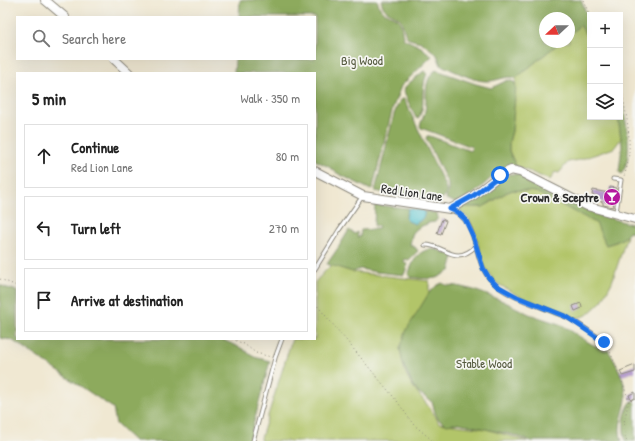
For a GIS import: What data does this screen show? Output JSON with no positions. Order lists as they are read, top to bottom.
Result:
{
  "streets": {
    "street": ["Red Lion Lane"]
  },
  "parks": ["Big Wood", "Stable Wood"],
  "places": {
    "bar": ["Crown & Sceptre"]
  },
  "north": "left",
  "page": {
    "map_buttons": ["+", "−"],
    "search": "Search here",
    "heading": ["5 min", "Walk · 350 m"],
    "list": [
      ["Continue", "Red Lion Lane", "80 m"],
      ["Turn left", "270 m"],
      "Arrive at destination"
    ]
  }
}
